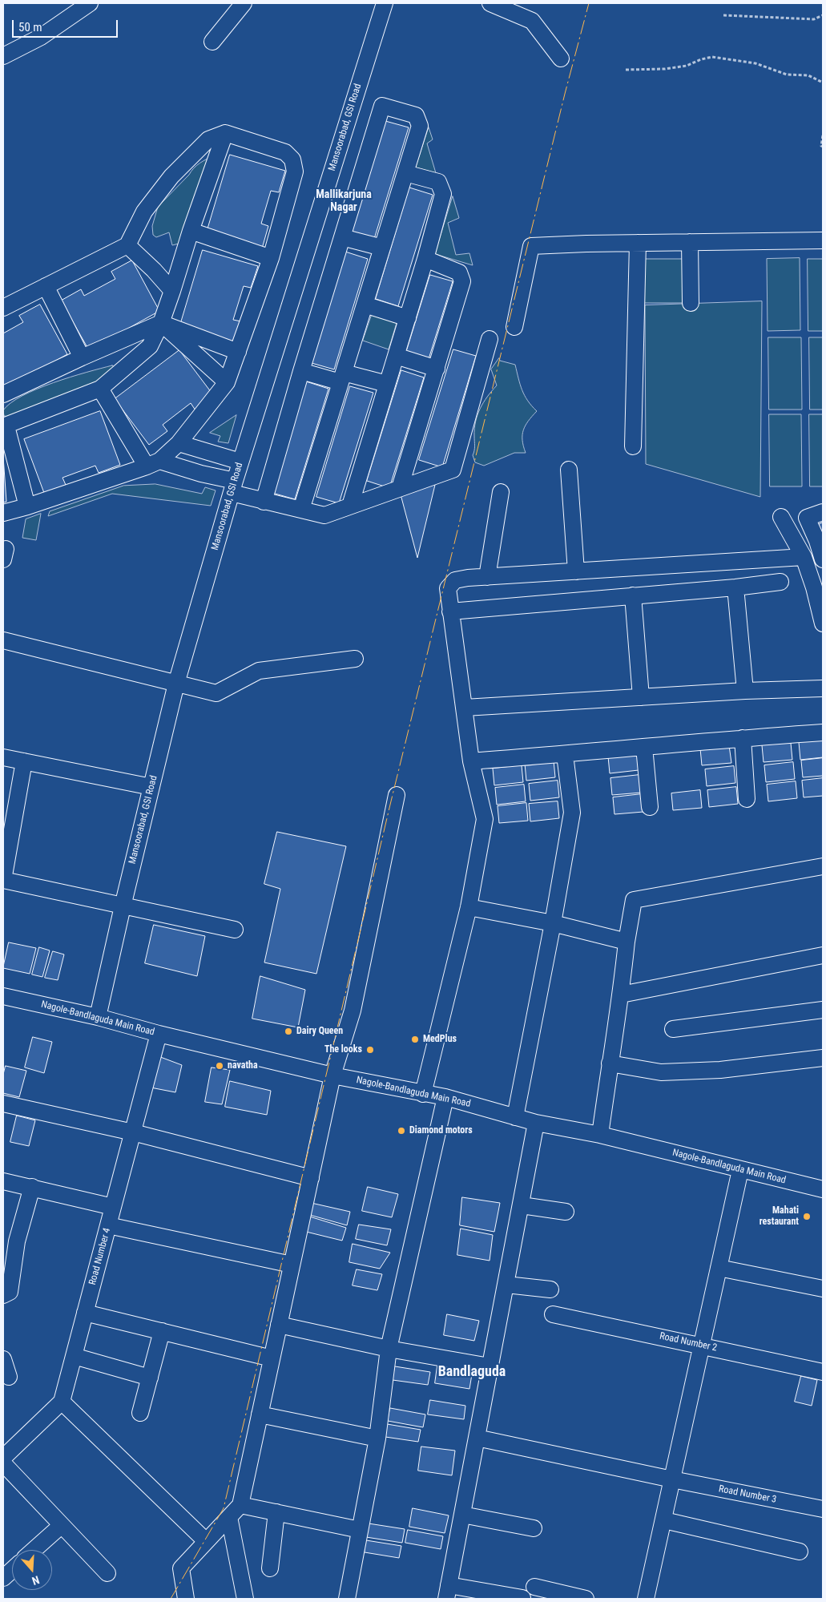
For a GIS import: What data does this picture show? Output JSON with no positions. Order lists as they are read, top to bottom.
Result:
{
  "streets": {
    "street": [
      "Mansoorabad, GSI Road",
      "Nagole-Bandlaguda Main Road",
      "Road Number 4",
      "Road Number 2",
      "Road Number 3"
    ]
  },
  "crossings": [
    ["Mansoorabad, GSI Road", "Nagole-Bandlaguda Main Road"],
    ["Nagole-Bandlaguda Main Road", "Road Number 4"]
  ],
  "districts": ["Mallikarjuna Nagar", "Bandlaguda"],
  "places": [
    "Dairy Queen",
    "MedPlus",
    "The looks",
    "navatha",
    "Diamond motors",
    "Mahati restaurant"
  ],
  "scale_bar": "50 m",
  "north": "bottom"
}
